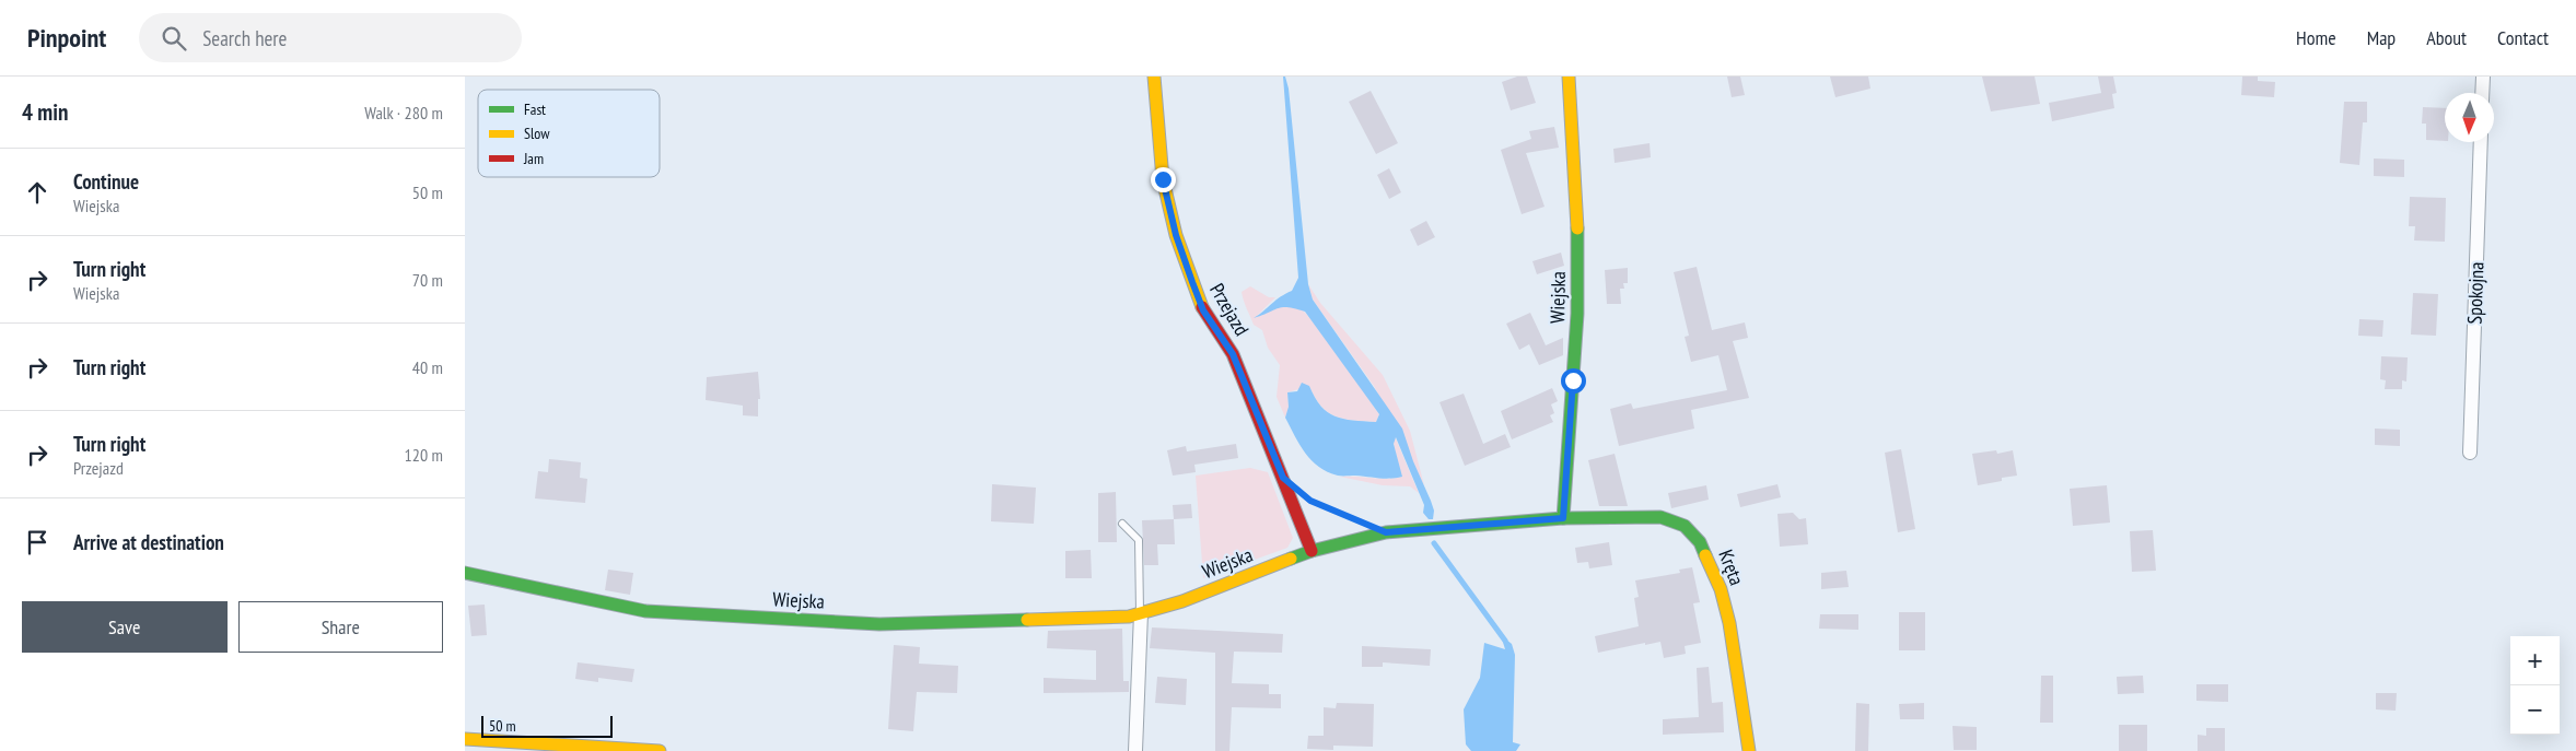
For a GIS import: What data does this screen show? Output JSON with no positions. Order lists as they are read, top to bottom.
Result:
{
  "streets": {
    "street": [
      "Spokojna",
      "Wiejska",
      "Przejazd",
      "Kręta"
    ]
  },
  "crossings": [
    ["Wiejska", "Przejazd"],
    ["Wiejska", "Kręta"]
  ],
  "legend": ["Fast", "Slow", "Jam"],
  "scale_bar": "50 m",
  "north": "bottom",
  "page": {
    "header": "Pinpoint",
    "search": "Search here",
    "nav": [
      "Home",
      "Map",
      "About",
      "Contact"
    ],
    "heading": ["4 min", "Walk · 280 m"],
    "list": [
      ["Continue", "Wiejska", "50 m"],
      ["Turn right", "Wiejska", "70 m"],
      ["Turn right", "40 m"],
      ["Turn right", "Przejazd", "120 m"],
      "Arrive at destination"
    ],
    "buttons": ["Save", "Share"],
    "map_buttons": ["+", "−"],
    "scale": "50 m"
  }
}
